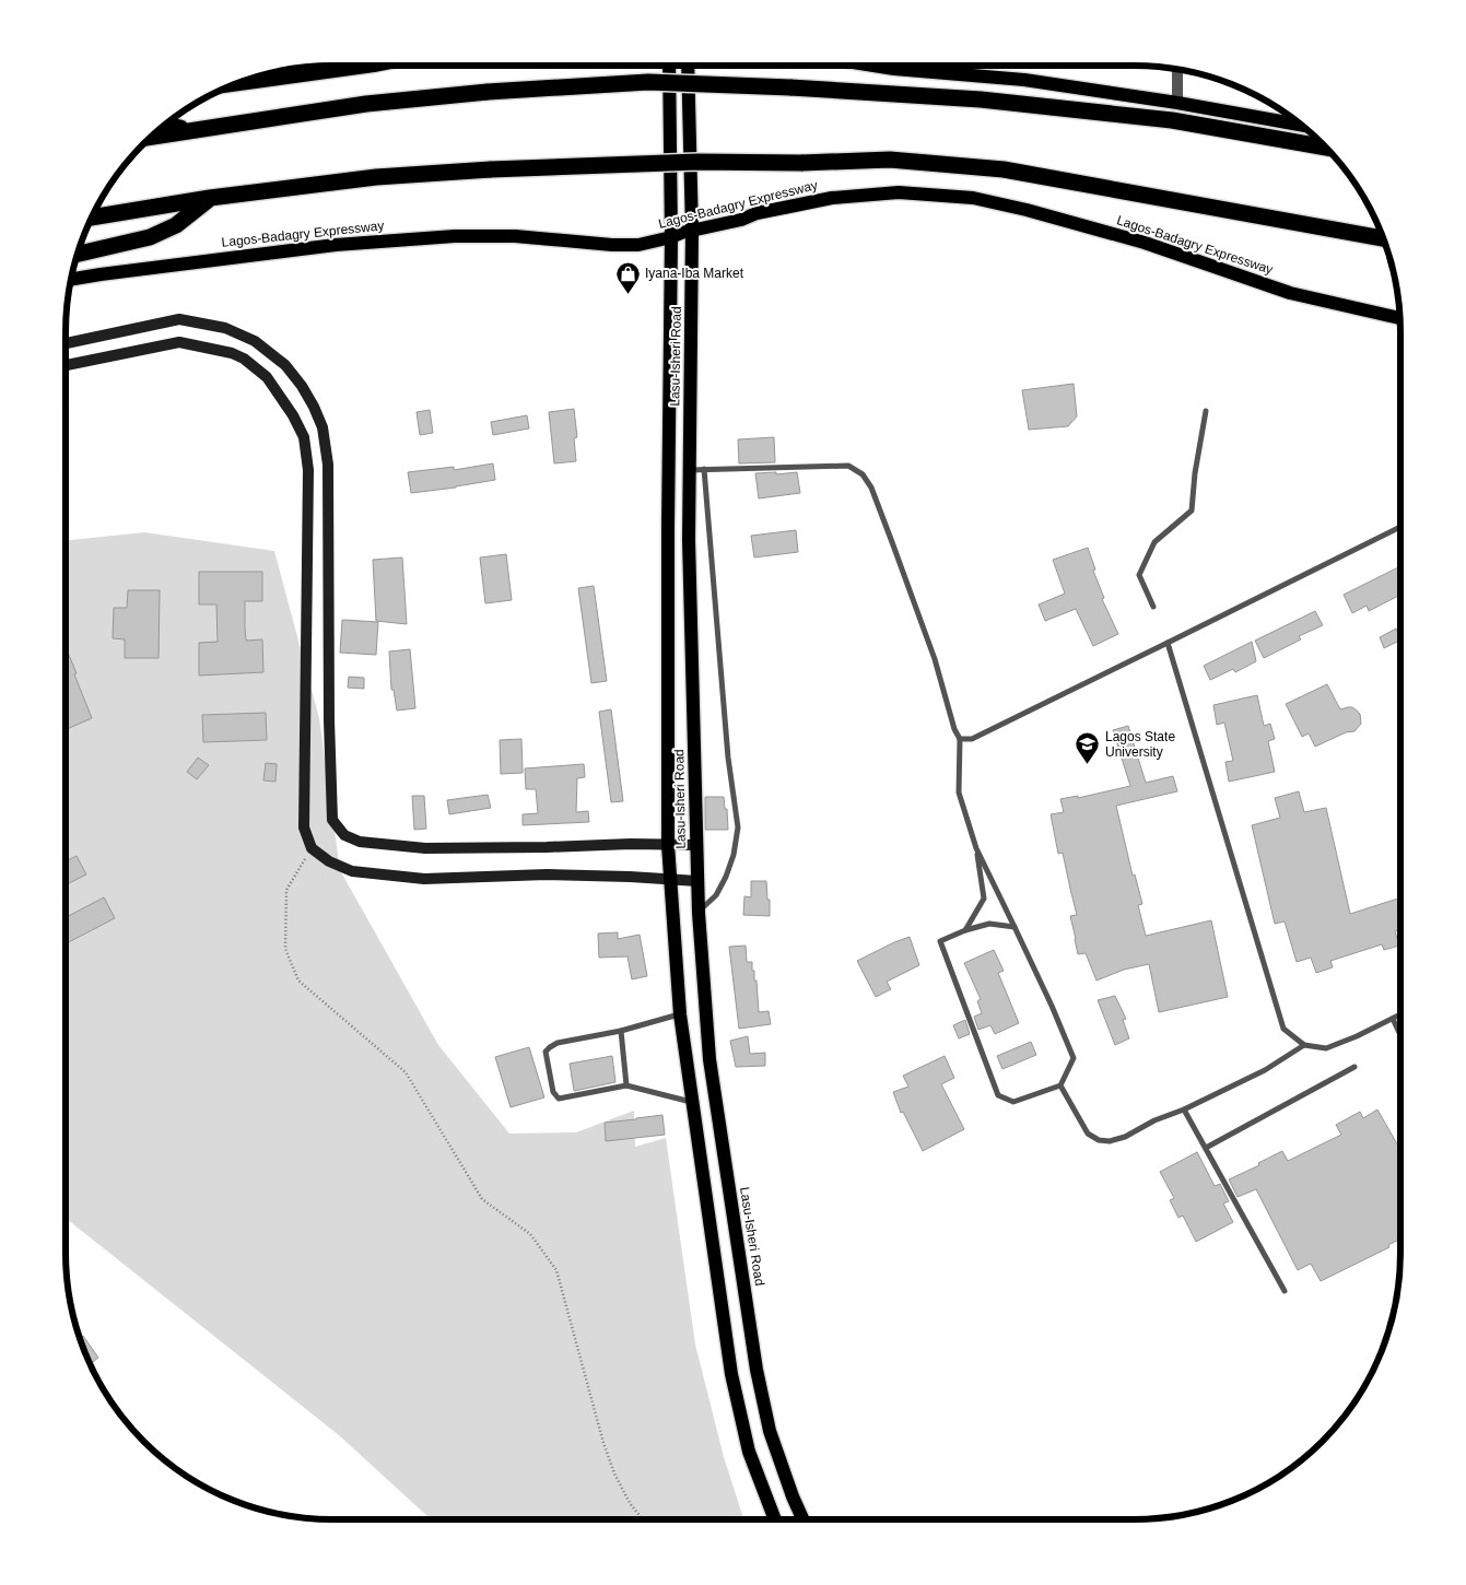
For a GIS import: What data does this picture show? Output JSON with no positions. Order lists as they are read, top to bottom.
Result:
{
  "streets": {
    "highway": ["Lagos-Badagry Expressway"],
    "main road": ["Lasu-Isheri Road"]
  },
  "crossings": [
    ["Lagos-Badagry Expressway", "Lasu-Isheri Road"]
  ],
  "places": {
    "shop": ["Iyana-Iba Market"],
    "school or university": ["Lagos State University"]
  }
}
